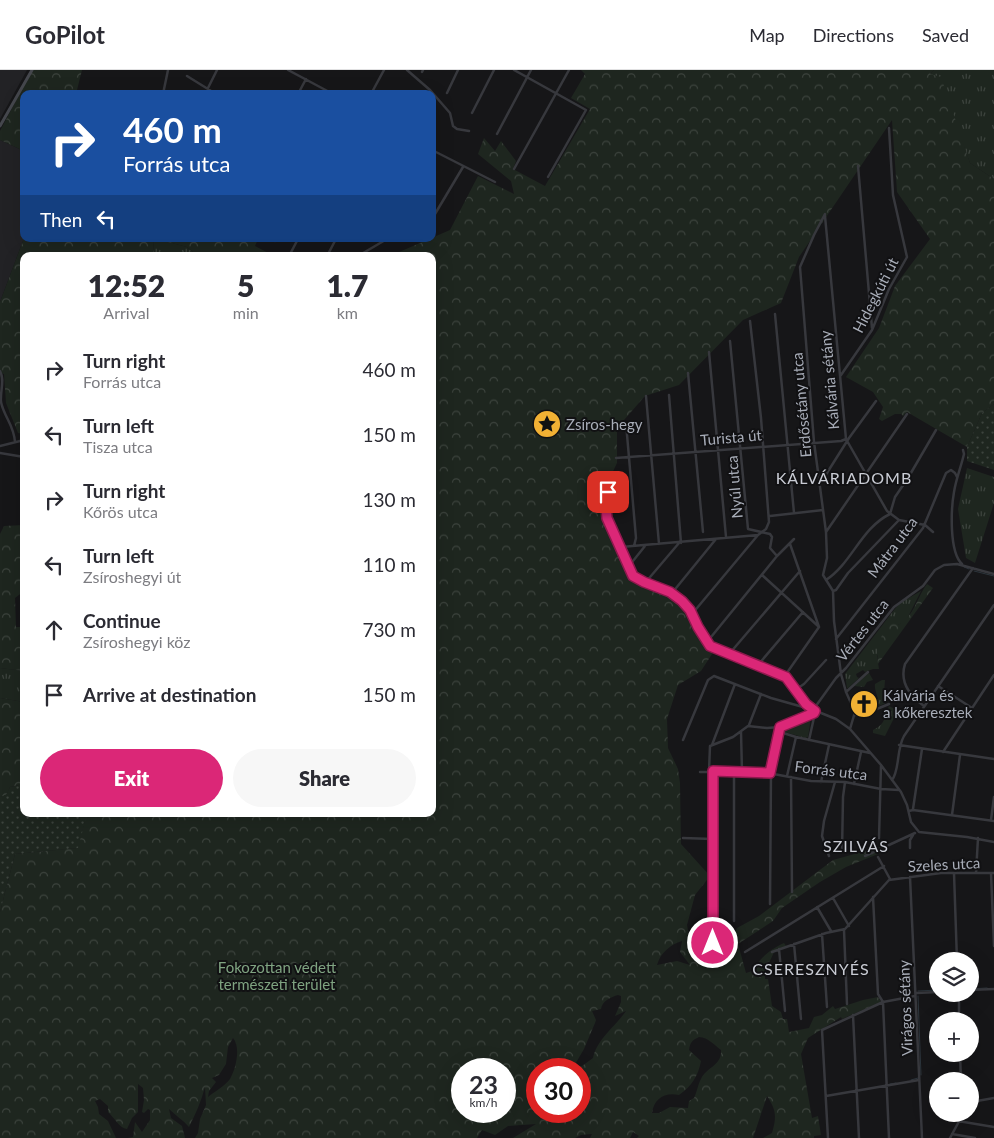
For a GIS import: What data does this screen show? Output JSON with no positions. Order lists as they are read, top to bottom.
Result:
{
  "streets": {
    "street": [
      "Hidegkúti út",
      "Kálvária sétány",
      "Erdősétány utca",
      "Turista út",
      "Nyúl utca",
      "Mátra utca",
      "Vértes utca",
      "Forrás utca",
      "Szeles utca",
      "Virágos sétány"
    ]
  },
  "crossings": [
    ["Hidegkúti út", "Kálvária sétány"],
    ["Kálvária sétány", "Erdősétány utca"],
    ["Kálvária sétány", "Turista út"],
    ["Kálvária sétány", "Mátra utca"],
    ["Erdősétány utca", "Turista út"],
    ["Turista út", "Nyúl utca"],
    ["Szeles utca", "Virágos sétány"]
  ],
  "districts": ["KÁLVÁRIADOMB", "SZILVÁS", "CSERESZNYÉS"],
  "parks": ["Fokozottan védett természeti terület"],
  "places": {
    "place": ["Zsíros-hegy"],
    "church": ["Kálvária és a kőkeresztek"]
  },
  "page": {
    "header": "GoPilot",
    "nav": ["Map", "Directions", "Saved"],
    "turn": ["460 m", "Forrás utca"],
    "then": "Then",
    "eta": [
      "12:52",
      "Arrival",
      "5",
      "min",
      "1.7",
      "km"
    ],
    "list": [
      {
        "name": "Turn right",
        "note": "Forrás utca",
        "value": "460 m"
      },
      {
        "name": "Turn left",
        "note": "Tisza utca",
        "value": "150 m"
      },
      {
        "name": "Turn right",
        "note": "Kőrös utca",
        "value": "130 m"
      },
      {
        "name": "Turn left",
        "note": "Zsíroshegyi út",
        "value": "110 m"
      },
      {
        "name": "Continue",
        "note": "Zsíroshegyi köz",
        "value": "730 m"
      },
      {
        "name": "Arrive at destination",
        "value": "150 m"
      }
    ],
    "buttons": ["Exit", "Share"],
    "map_buttons": ["+", "−"],
    "speed": "23 km/h",
    "limit": "30"
  }
}
